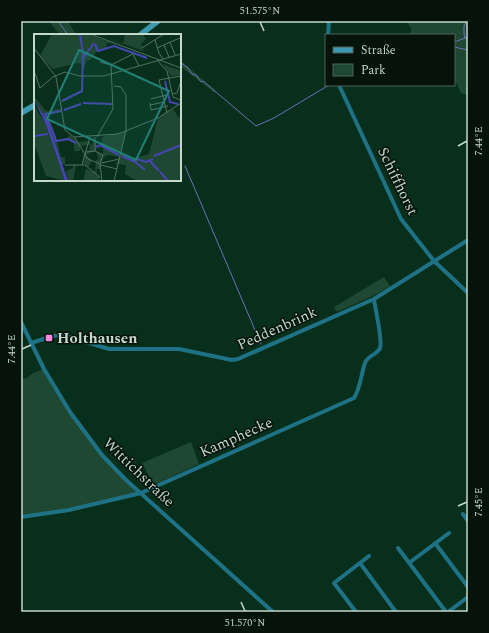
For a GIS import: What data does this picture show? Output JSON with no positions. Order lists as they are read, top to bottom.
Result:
{
  "streets": {
    "street": [
      "Schiffhorst",
      "Peddenbrink",
      "Kamphecke",
      "Wittichstraße"
    ]
  },
  "crossings": [
    ["Schiffhorst", "Peddenbrink"],
    ["Peddenbrink", "Kamphecke"],
    ["Peddenbrink", "Wittichstraße"],
    ["Kamphecke", "Wittichstraße"]
  ],
  "places": {
    "transit": ["Holthausen"]
  },
  "legend": ["Straße", "Park"],
  "coordinates": [
    "51.575°N",
    "7.44°E",
    "7.45°E",
    "51.570°N"
  ]
}
